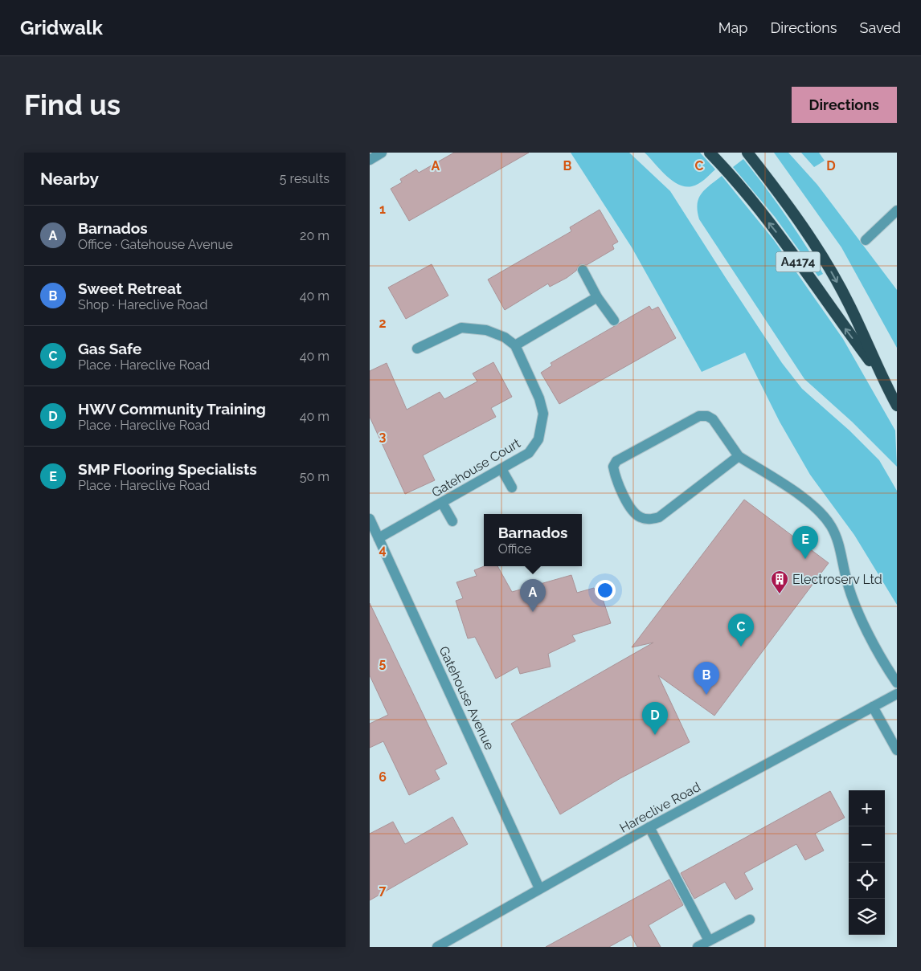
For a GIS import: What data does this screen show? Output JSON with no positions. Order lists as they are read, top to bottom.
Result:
{
  "streets": {
    "highway": ["A4174"],
    "street": ["Gatehouse Court", "Gatehouse Avenue", "Hareclive Road"]
  },
  "crossings": [
    ["Gatehouse Court", "Gatehouse Avenue"],
    ["Gatehouse Avenue", "Hareclive Road"]
  ],
  "places": {
    "building": ["Electroserv Ltd"]
  },
  "page": {
    "header": "Gridwalk",
    "nav": ["Map", "Directions", "Saved"],
    "buttons": "Directions",
    "title": "Find us",
    "heading": ["Nearby", "5 results"],
    "list": [
      {
        "mark": "A",
        "name": "Barnados",
        "note": "Office · Gatehouse Avenue",
        "value": "20 m"
      },
      {
        "mark": "B",
        "name": "Sweet Retreat",
        "note": "Shop · Hareclive Road",
        "value": "40 m"
      },
      {
        "mark": "C",
        "name": "Gas Safe",
        "note": "Place · Hareclive Road",
        "value": "40 m"
      },
      {
        "mark": "D",
        "name": "HWV Community Training",
        "note": "Place · Hareclive Road",
        "value": "40 m"
      },
      {
        "mark": "E",
        "name": "SMP Flooring Specialists",
        "note": "Place · Hareclive Road",
        "value": "50 m"
      }
    ],
    "popup": ["Barnados", "Office"],
    "pins": [
      "E",
      "A",
      "C",
      "B",
      "D"
    ],
    "map_buttons": ["+", "−"]
  },
  "grid": {
    "columns": [
      "A",
      "B",
      "C",
      "D"
    ],
    "rows": [
      "1",
      "2",
      "3",
      "4",
      "5",
      "6",
      "7"
    ]
  }
}
